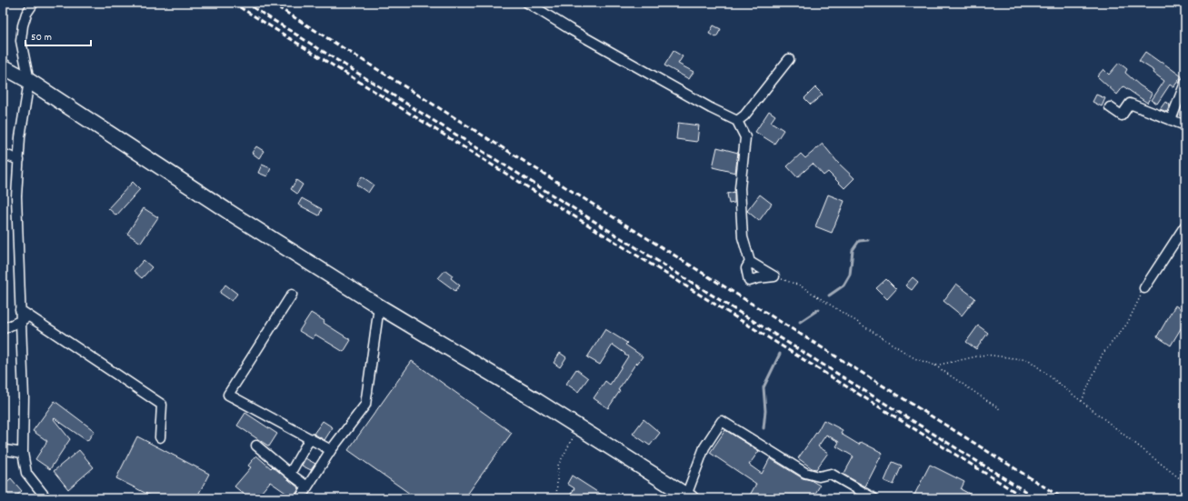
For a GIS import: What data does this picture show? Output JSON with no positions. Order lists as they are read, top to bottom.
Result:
{
  "scale_bar": "50 m"
}
